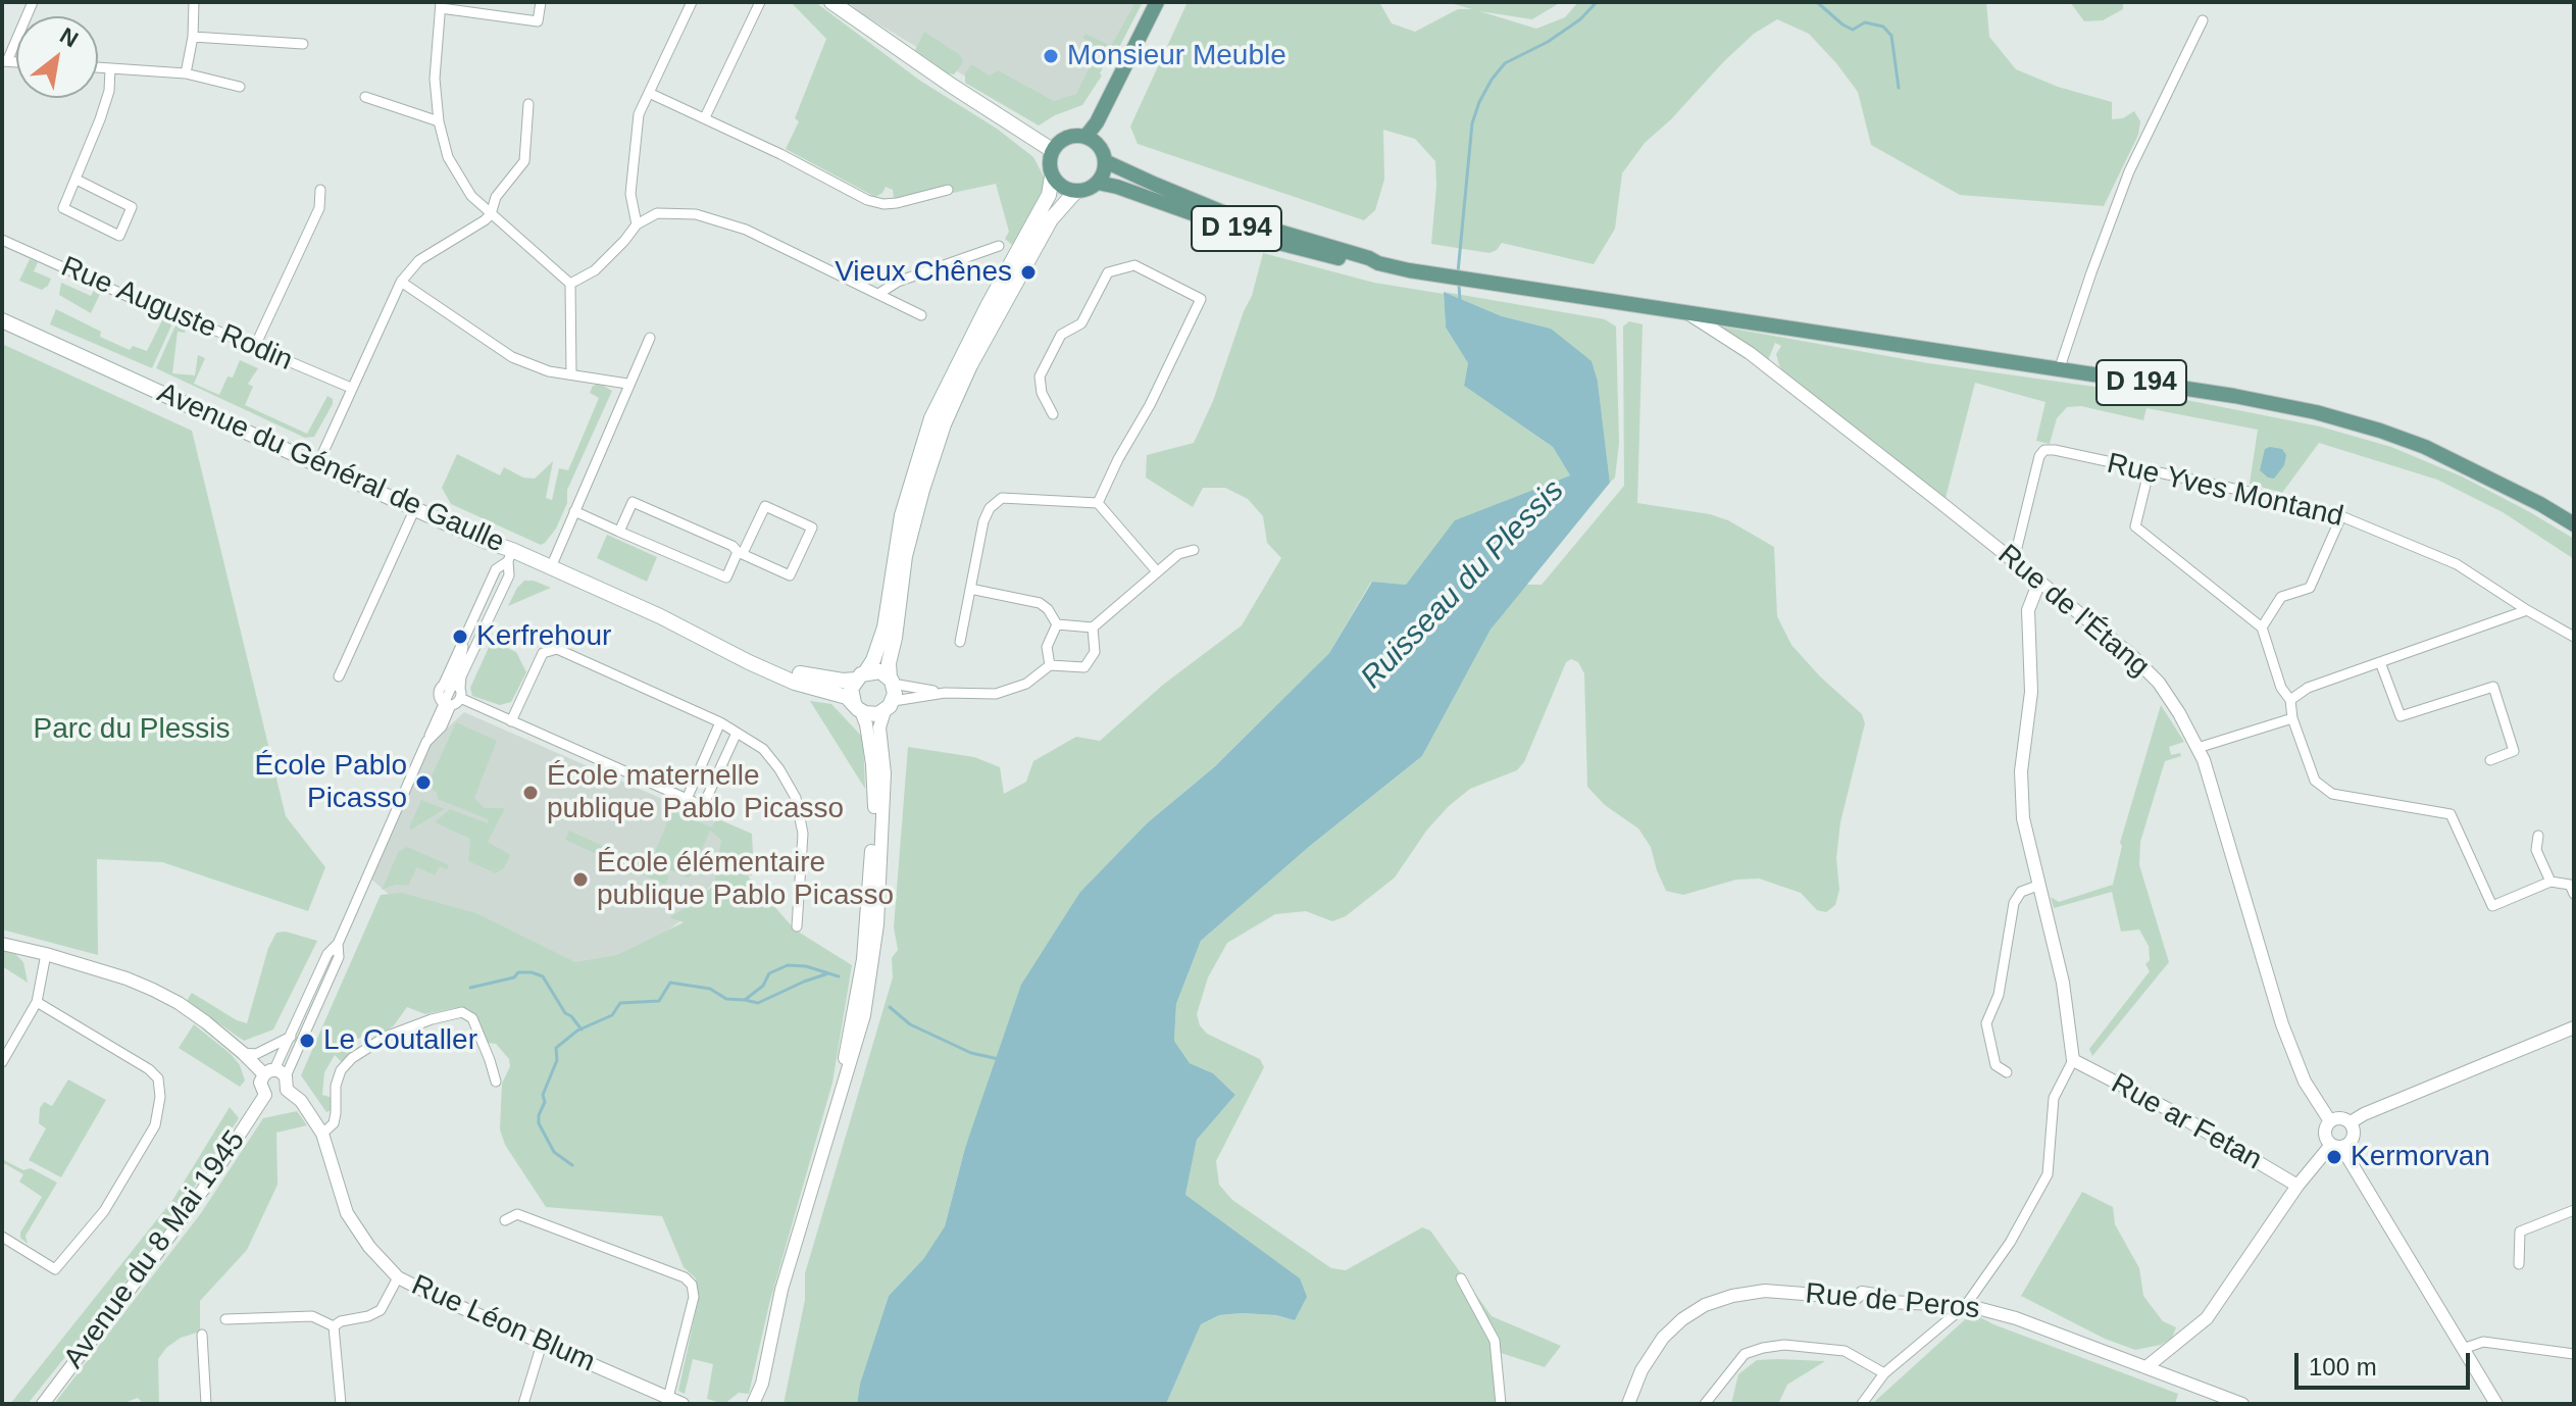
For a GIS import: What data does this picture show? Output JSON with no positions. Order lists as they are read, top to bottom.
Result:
{
  "streets": {
    "main road": ["D 194", "Avenue du Général de Gaulle"],
    "street": [
      "Rue Auguste Rodin",
      "Rue Yves Montand",
      "Rue de l'Étang",
      "Rue ar Fetan",
      "Avenue du 8 Mai 1945",
      "Rue de Peros",
      "Rue Léon Blum"
    ]
  },
  "crossings": [
    ["D 194", "Rue de l'Étang"],
    ["Rue Yves Montand", "Rue de l'Étang"]
  ],
  "water": ["Ruisseau du Plessis"],
  "parks": ["Parc du Plessis"],
  "places": [
    "Monsieur Meuble",
    "Vieux Chênes",
    "Kerfrehour",
    "École Pablo Picasso",
    "École maternelle publique Pablo Picasso",
    "École élémentaire publique Pablo Picasso",
    "Le Coutaller",
    "Kermorvan"
  ],
  "scale_bar": "100 m",
  "north": "top right"
}
